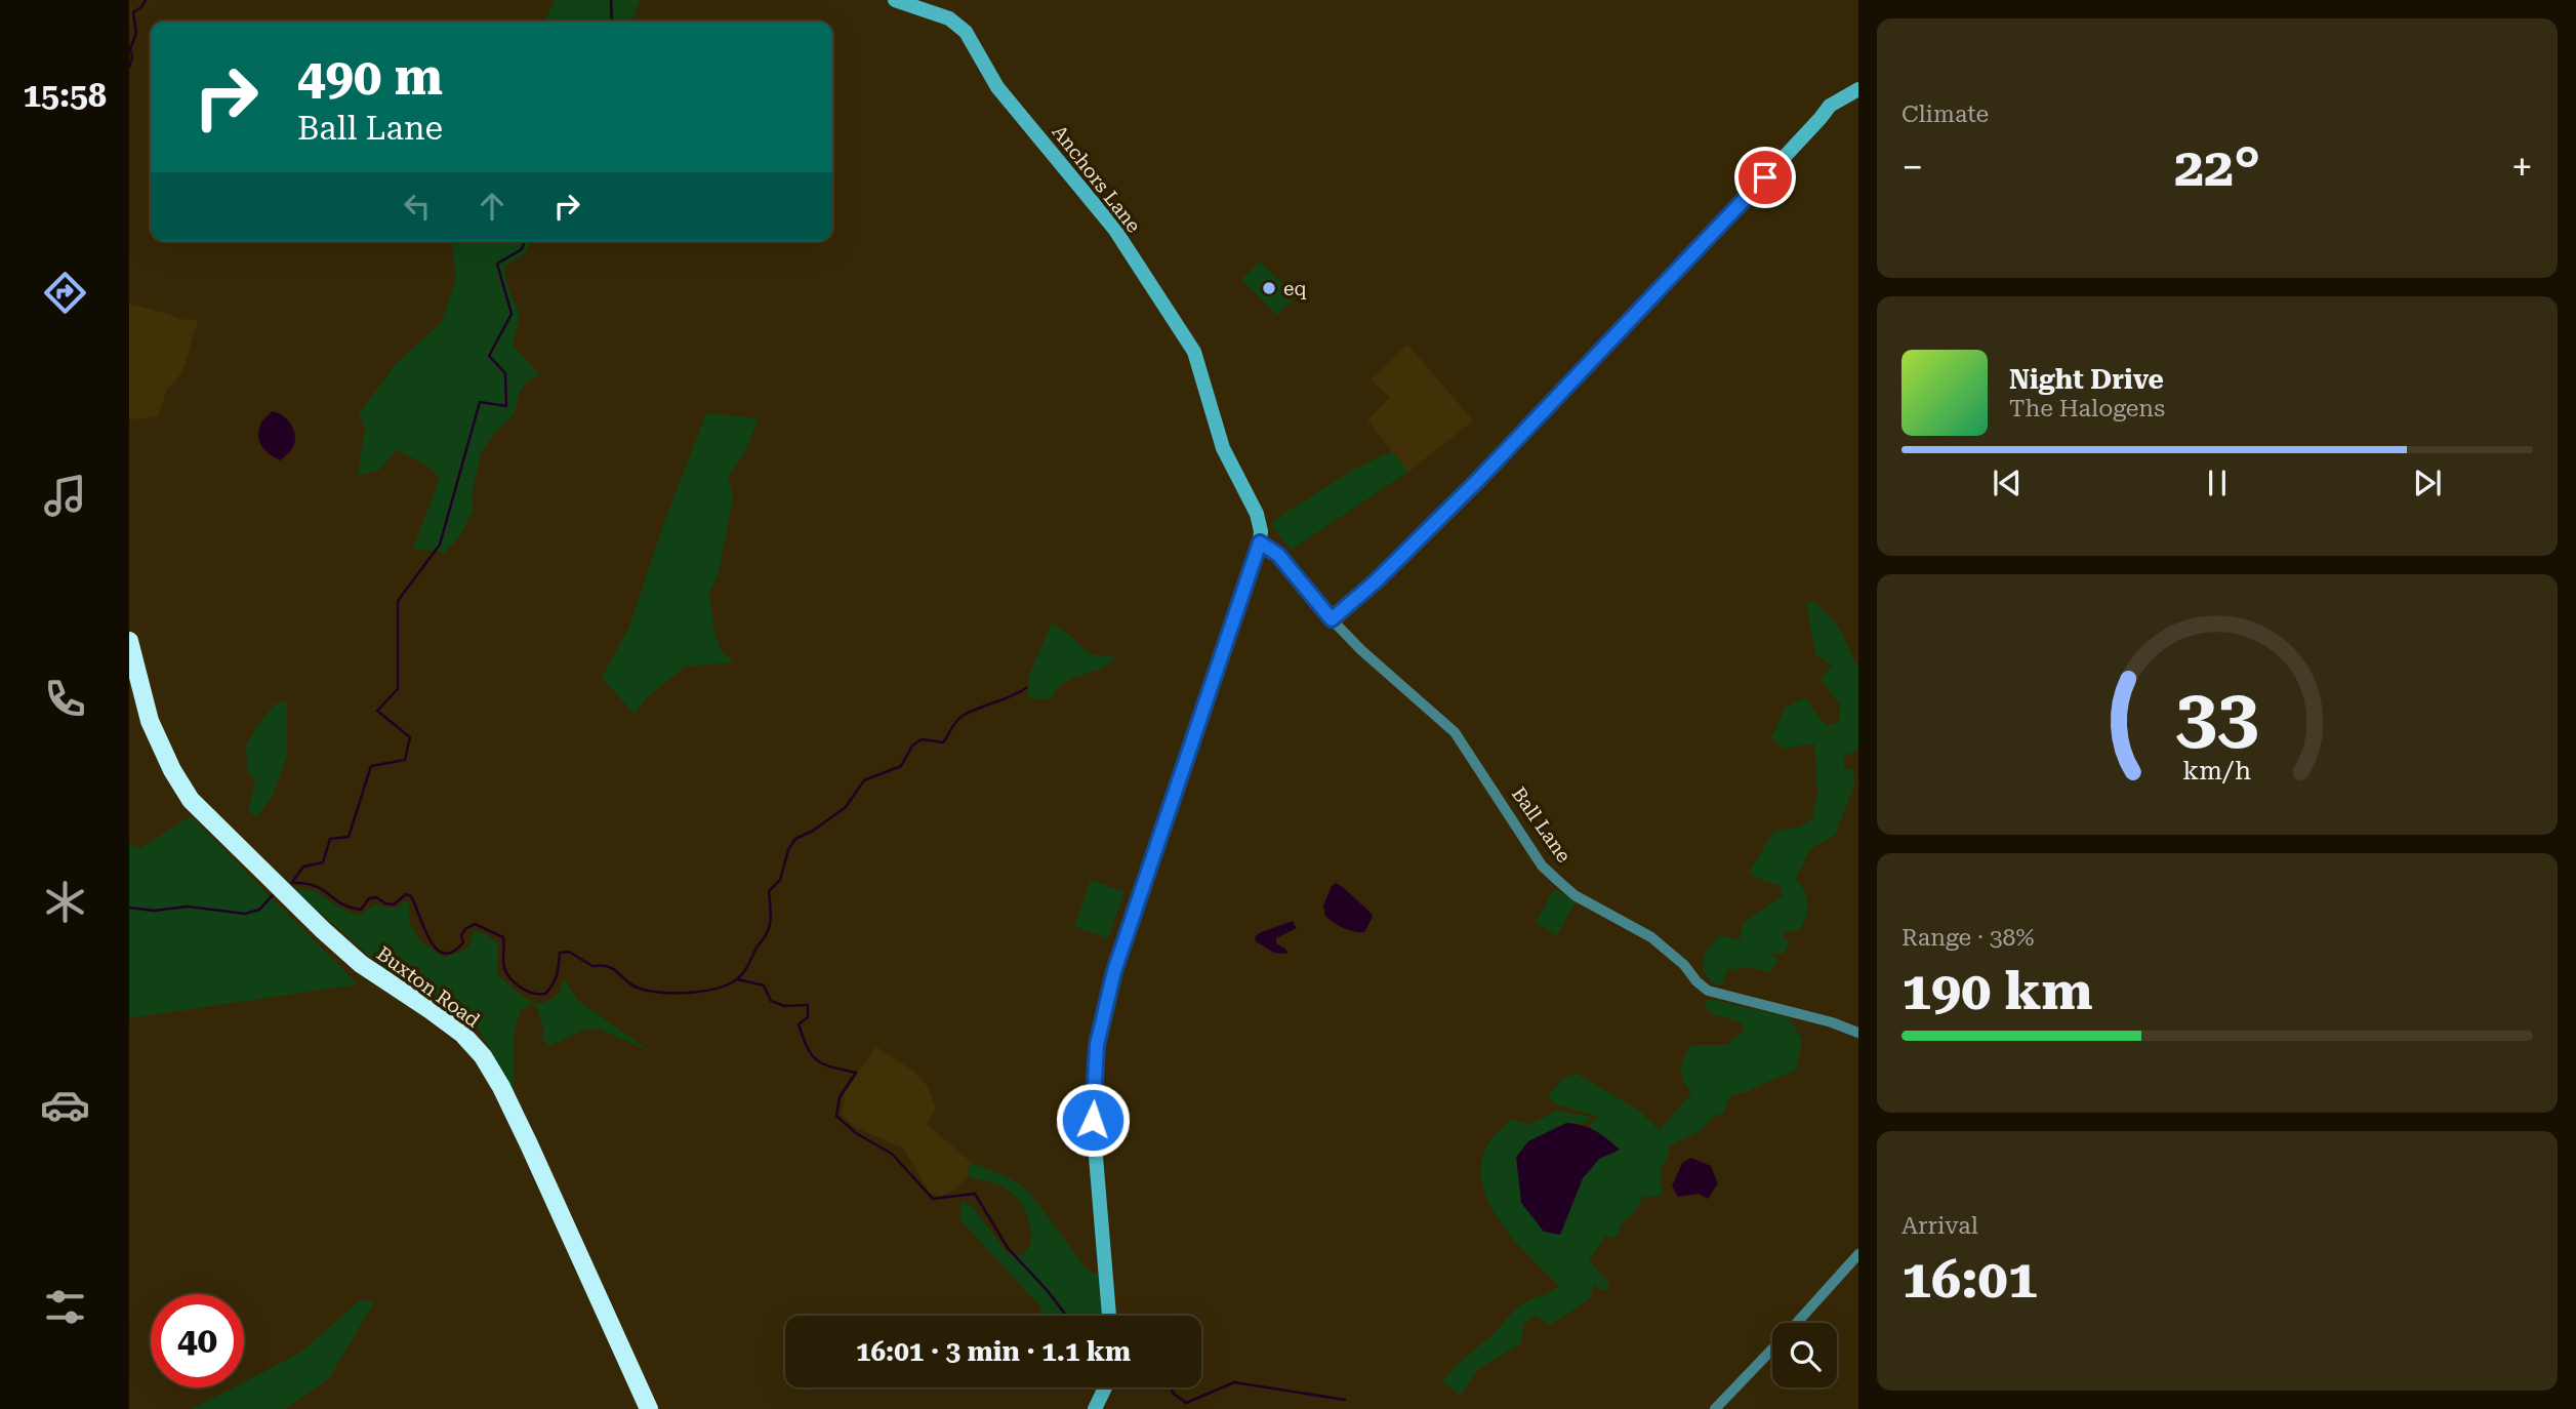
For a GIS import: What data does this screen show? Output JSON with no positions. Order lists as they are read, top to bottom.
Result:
{
  "streets": {
    "highway": ["Buxton Road"],
    "street": ["Anchors Lane", "Ball Lane"]
  },
  "crossings": [
    ["Anchors Lane", "Ball Lane"]
  ],
  "places": ["eq"],
  "page": {
    "tabs": "15:58",
    "tile": [
      "Climate",
      ["Range · 38%", "190 km"],
      ["Arrival", "16:01"]
    ],
    "turn": ["490 m", "Ball Lane"],
    "heat": ["−", "22°", "+"],
    "song": ["Night Drive", "The Halogens"],
    "limit": "40",
    "trip": "16:01 · 3 min · 1.1 km",
    "gauge": ["33", "km/h"]
  }
}
